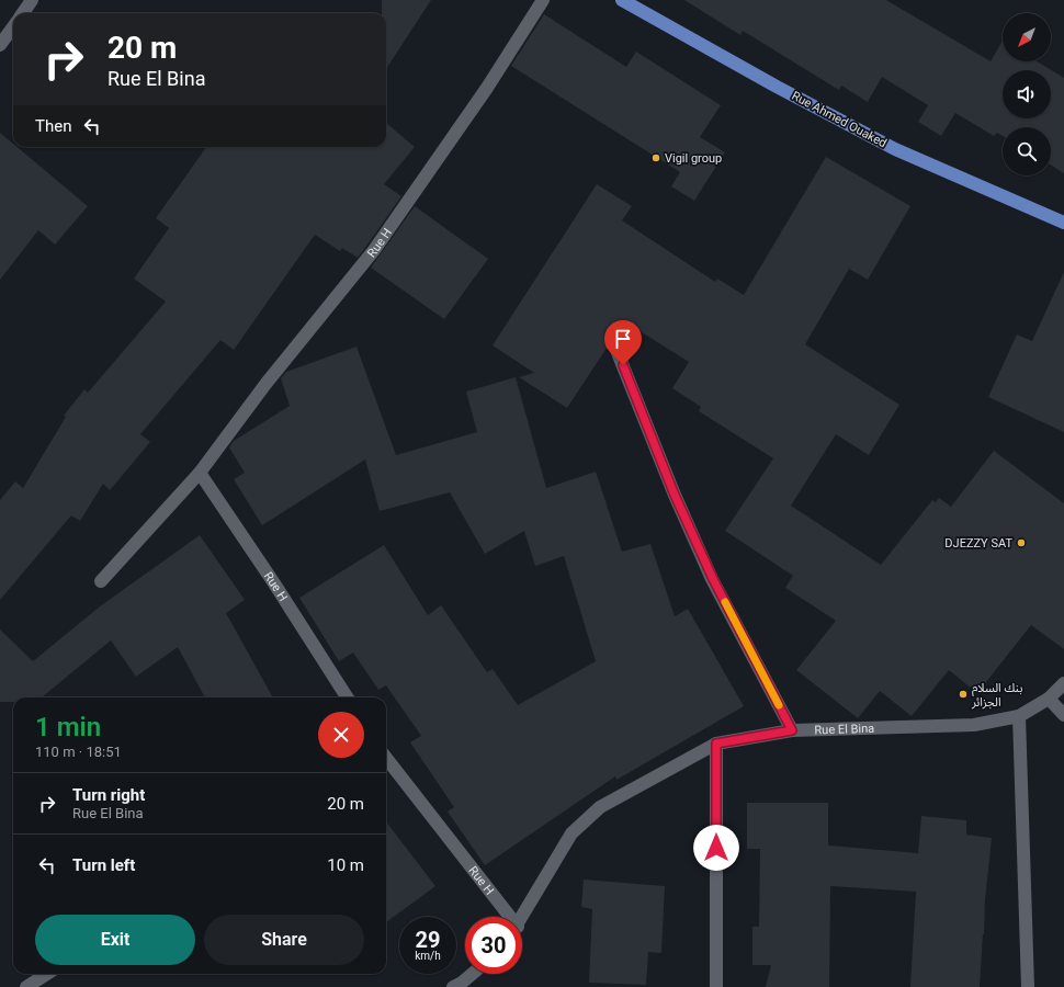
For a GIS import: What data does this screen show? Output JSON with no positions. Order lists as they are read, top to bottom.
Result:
{
  "streets": {
    "main road": ["Rue Ahmed Ouaked"],
    "street": ["Rue H", "Rue El Bina"]
  },
  "places": ["Vigil group", "DJEZZY SAT", "بنك السلام الجزائر"],
  "north": "bottom left",
  "page": {
    "turn": ["20 m", "Rue El Bina"],
    "then": "Then",
    "heading": ["1 min", "110 m · 18:51"],
    "list": [
      {
        "name": "Turn right",
        "note": "Rue El Bina",
        "value": "20 m"
      },
      {
        "name": "Turn left",
        "value": "10 m"
      }
    ],
    "buttons": ["Exit", "Share"],
    "speed": "29 km/h",
    "limit": "30"
  }
}
